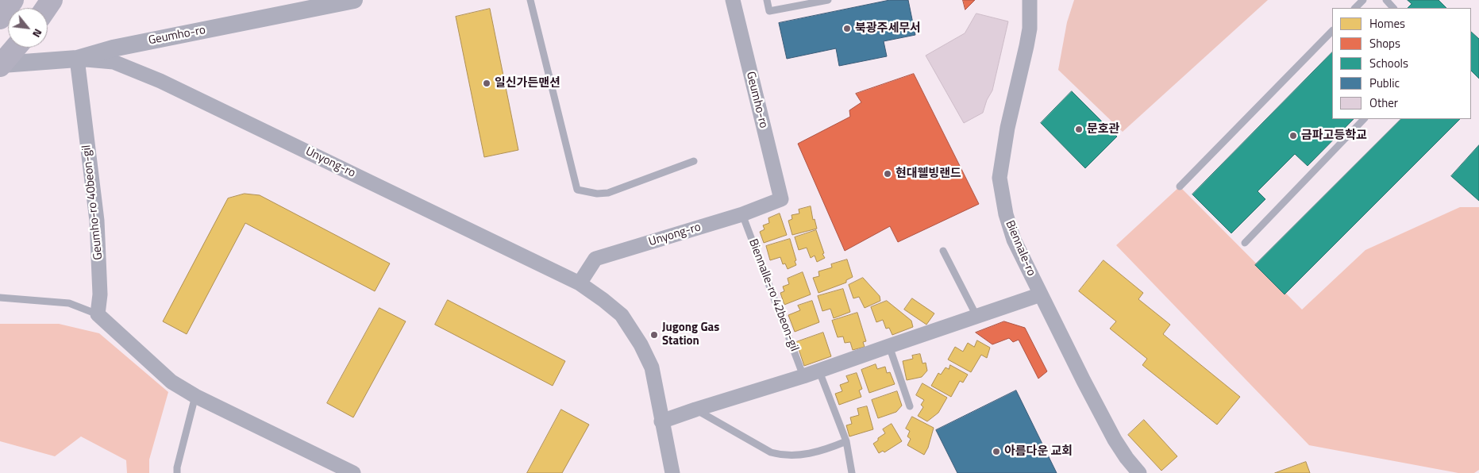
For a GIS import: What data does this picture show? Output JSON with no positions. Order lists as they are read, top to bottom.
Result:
{
  "streets": {
    "street": [
      "Geumho-ro",
      "Unyong-ro",
      "Geumho-ro 40beon-gil",
      "Biennale-ro"
    ],
    "lane": ["Biennalle-ro 42beon-gil"]
  },
  "crossings": [
    ["Geumho-ro", "Unyong-ro"],
    ["Geumho-ro", "Geumho-ro 40beon-gil"],
    ["Unyong-ro", "Geumho-ro 40beon-gil"],
    ["Unyong-ro", "Biennalle-ro 42beon-gil"]
  ],
  "places": [
    "북광주세무서",
    "일신가든맨션",
    "문호관",
    "금파고등학교",
    "현대웰빙랜드",
    "Jugong Gas Station",
    "아름다운 교회"
  ],
  "legend": [
    "Homes",
    "Shops",
    "Schools",
    "Public",
    "Other"
  ],
  "north": "bottom right"
}
